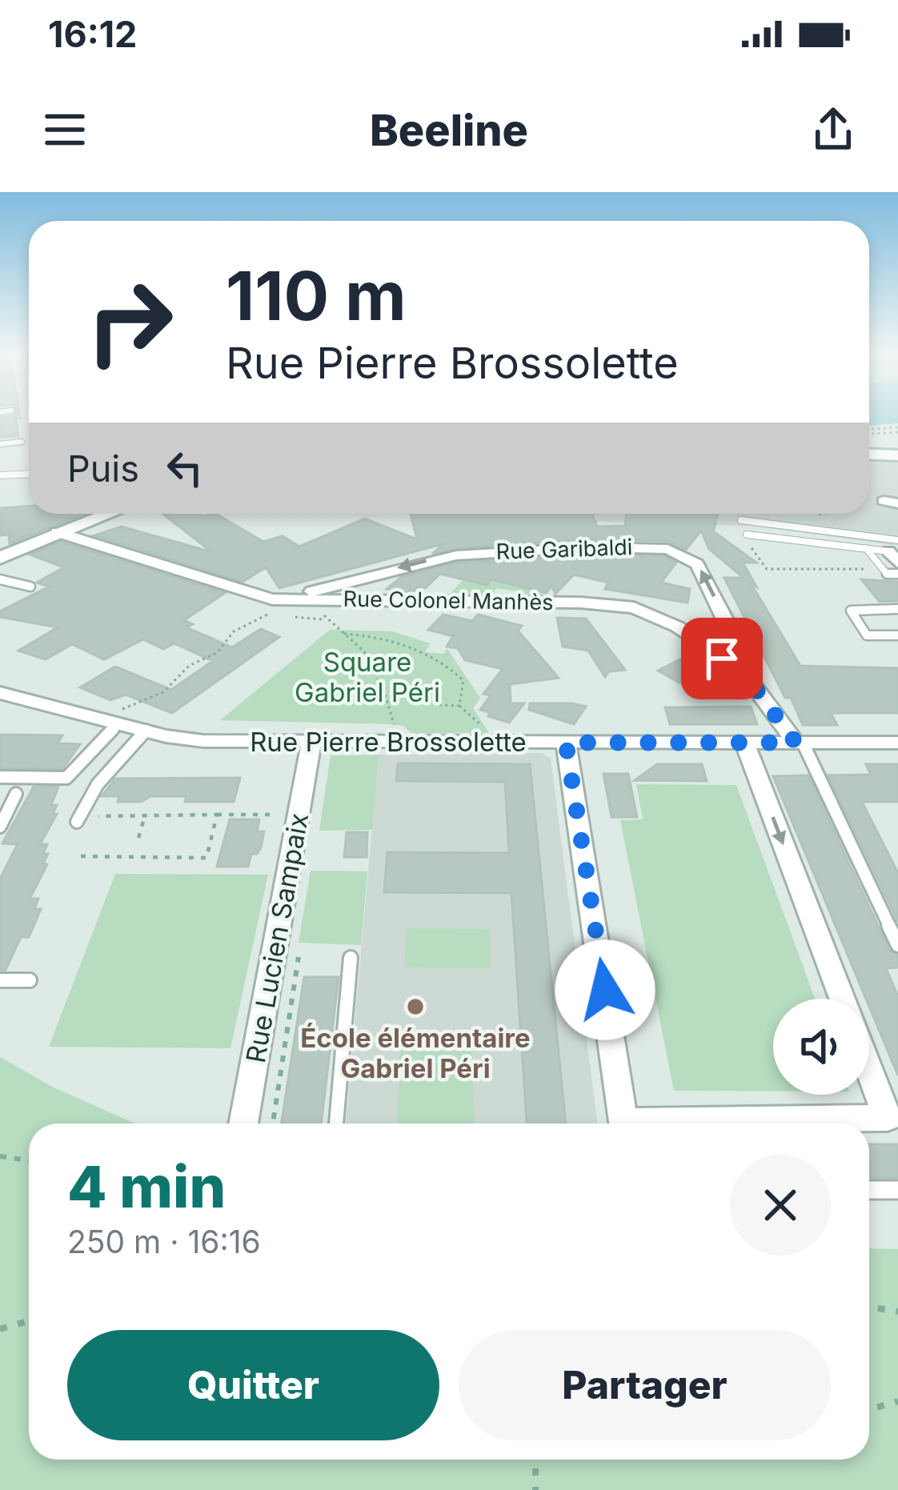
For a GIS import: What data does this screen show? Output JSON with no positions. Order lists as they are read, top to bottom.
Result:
{
  "streets": {
    "street": [
      "Rue Garibaldi",
      "Rue Colonel Manhès",
      "Rue Pierre Brossolette",
      "Rue Lucien Sampaix"
    ]
  },
  "crossings": [
    ["Rue Garibaldi", "Rue Colonel Manhès"],
    ["Rue Colonel Manhès", "Rue Pierre Brossolette"],
    ["Rue Pierre Brossolette", "Rue Lucien Sampaix"]
  ],
  "one_way": ["Rue Garibaldi"],
  "parks": ["Square Gabriel Péri"],
  "places": ["École élémentaire Gabriel Péri"],
  "page": {
    "status": "16:12",
    "header": "Beeline",
    "turn": ["110 m", "Rue Pierre Brossolette"],
    "then": "Puis",
    "heading": ["4 min", "250 m · 16:16"],
    "buttons": ["Quitter", "Partager"]
  }
}
